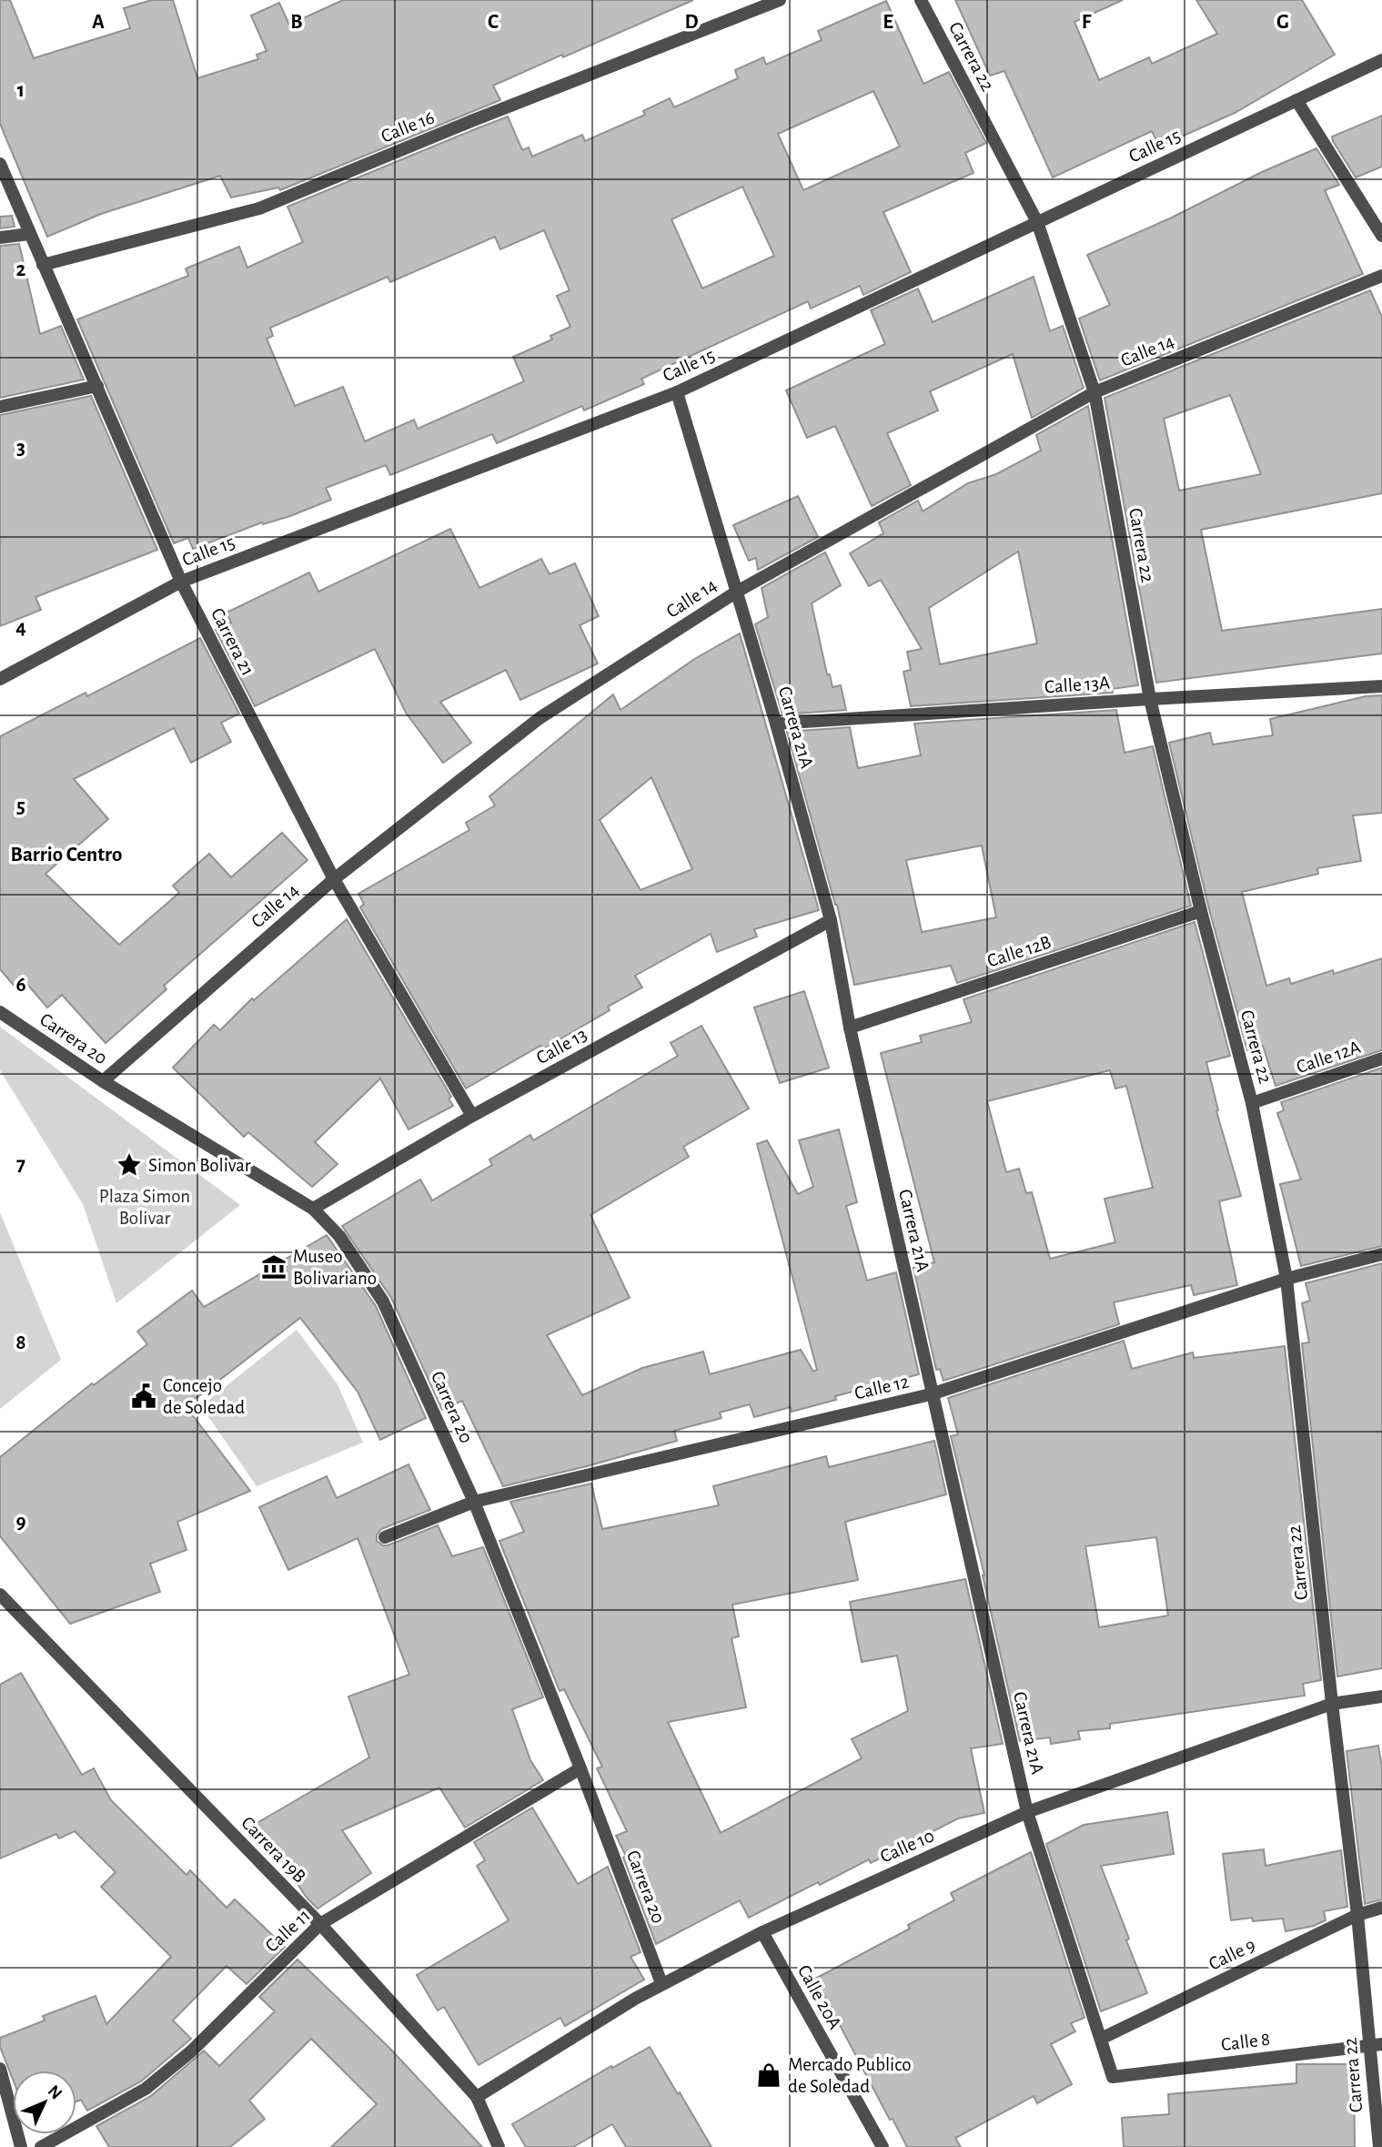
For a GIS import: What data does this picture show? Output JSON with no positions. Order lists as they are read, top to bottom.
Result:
{
  "streets": {
    "street": [
      "Carrera 22",
      "Calle 16",
      "Calle 15",
      "Calle 14",
      "Carrera 21",
      "Calle 13A",
      "Carrera 21A",
      "Calle 12B",
      "Carrera 20",
      "Calle 13",
      "Calle 12A",
      "Calle 12",
      "Calle 10",
      "Carrera 19B",
      "Calle 11",
      "Calle 9",
      "Calle 20A",
      "Calle 8"
    ]
  },
  "crossings": [
    ["Carrera 22", "Calle 15"],
    ["Carrera 22", "Calle 14"],
    ["Carrera 22", "Calle 13A"],
    ["Carrera 22", "Calle 12B"],
    ["Carrera 22", "Calle 12A"],
    ["Carrera 22", "Calle 12"],
    ["Carrera 22", "Calle 10"],
    ["Carrera 22", "Calle 9"],
    ["Carrera 22", "Calle 8"],
    ["Calle 16", "Carrera 21"],
    ["Calle 15", "Carrera 21"],
    ["Calle 15", "Carrera 21A"],
    ["Calle 14", "Carrera 21"],
    ["Calle 14", "Carrera 21A"],
    ["Calle 14", "Carrera 20"],
    ["Carrera 21", "Calle 13"],
    ["Calle 13A", "Carrera 21A"],
    ["Carrera 21A", "Calle 12B"],
    ["Carrera 21A", "Calle 13"],
    ["Carrera 21A", "Calle 12"],
    ["Carrera 21A", "Calle 10"],
    ["Carrera 21A", "Calle 9"],
    ["Carrera 21A", "Calle 8"],
    ["Carrera 20", "Calle 13"],
    ["Carrera 20", "Calle 12"],
    ["Carrera 20", "Calle 10"],
    ["Carrera 20", "Calle 11"],
    ["Calle 10", "Carrera 19B"],
    ["Calle 10", "Calle 20A"],
    ["Carrera 19B", "Calle 11"]
  ],
  "districts": ["Barrio Centro"],
  "parks": ["Plaza Simon Bolivar"],
  "places": {
    "place": ["Simon Bolivar"],
    "museum": ["Museo Bolivariano"],
    "public building": ["Concejo de Soledad"],
    "shop": ["Mercado Publico de Soledad"]
  },
  "north": "top right",
  "grid": {
    "columns": [
      "A",
      "B",
      "C",
      "D",
      "E",
      "F",
      "G"
    ],
    "rows": [
      "1",
      "2",
      "3",
      "4",
      "5",
      "6",
      "7",
      "8",
      "9"
    ]
  }
}
